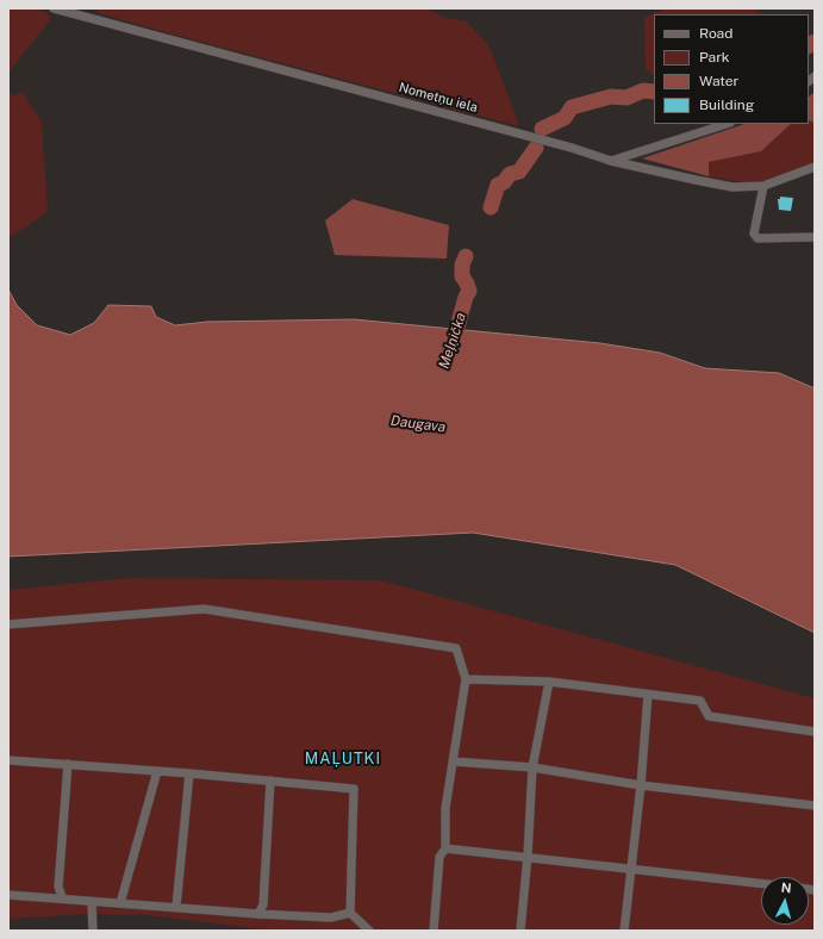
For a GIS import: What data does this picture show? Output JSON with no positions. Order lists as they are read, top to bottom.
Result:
{
  "streets": {
    "street": ["Nometņu iela"]
  },
  "districts": ["MAĻUTKI"],
  "water": ["Meļņička", "Daugava"],
  "legend": [
    "Road",
    "Park",
    "Water",
    "Building"
  ],
  "north": "top"
}
